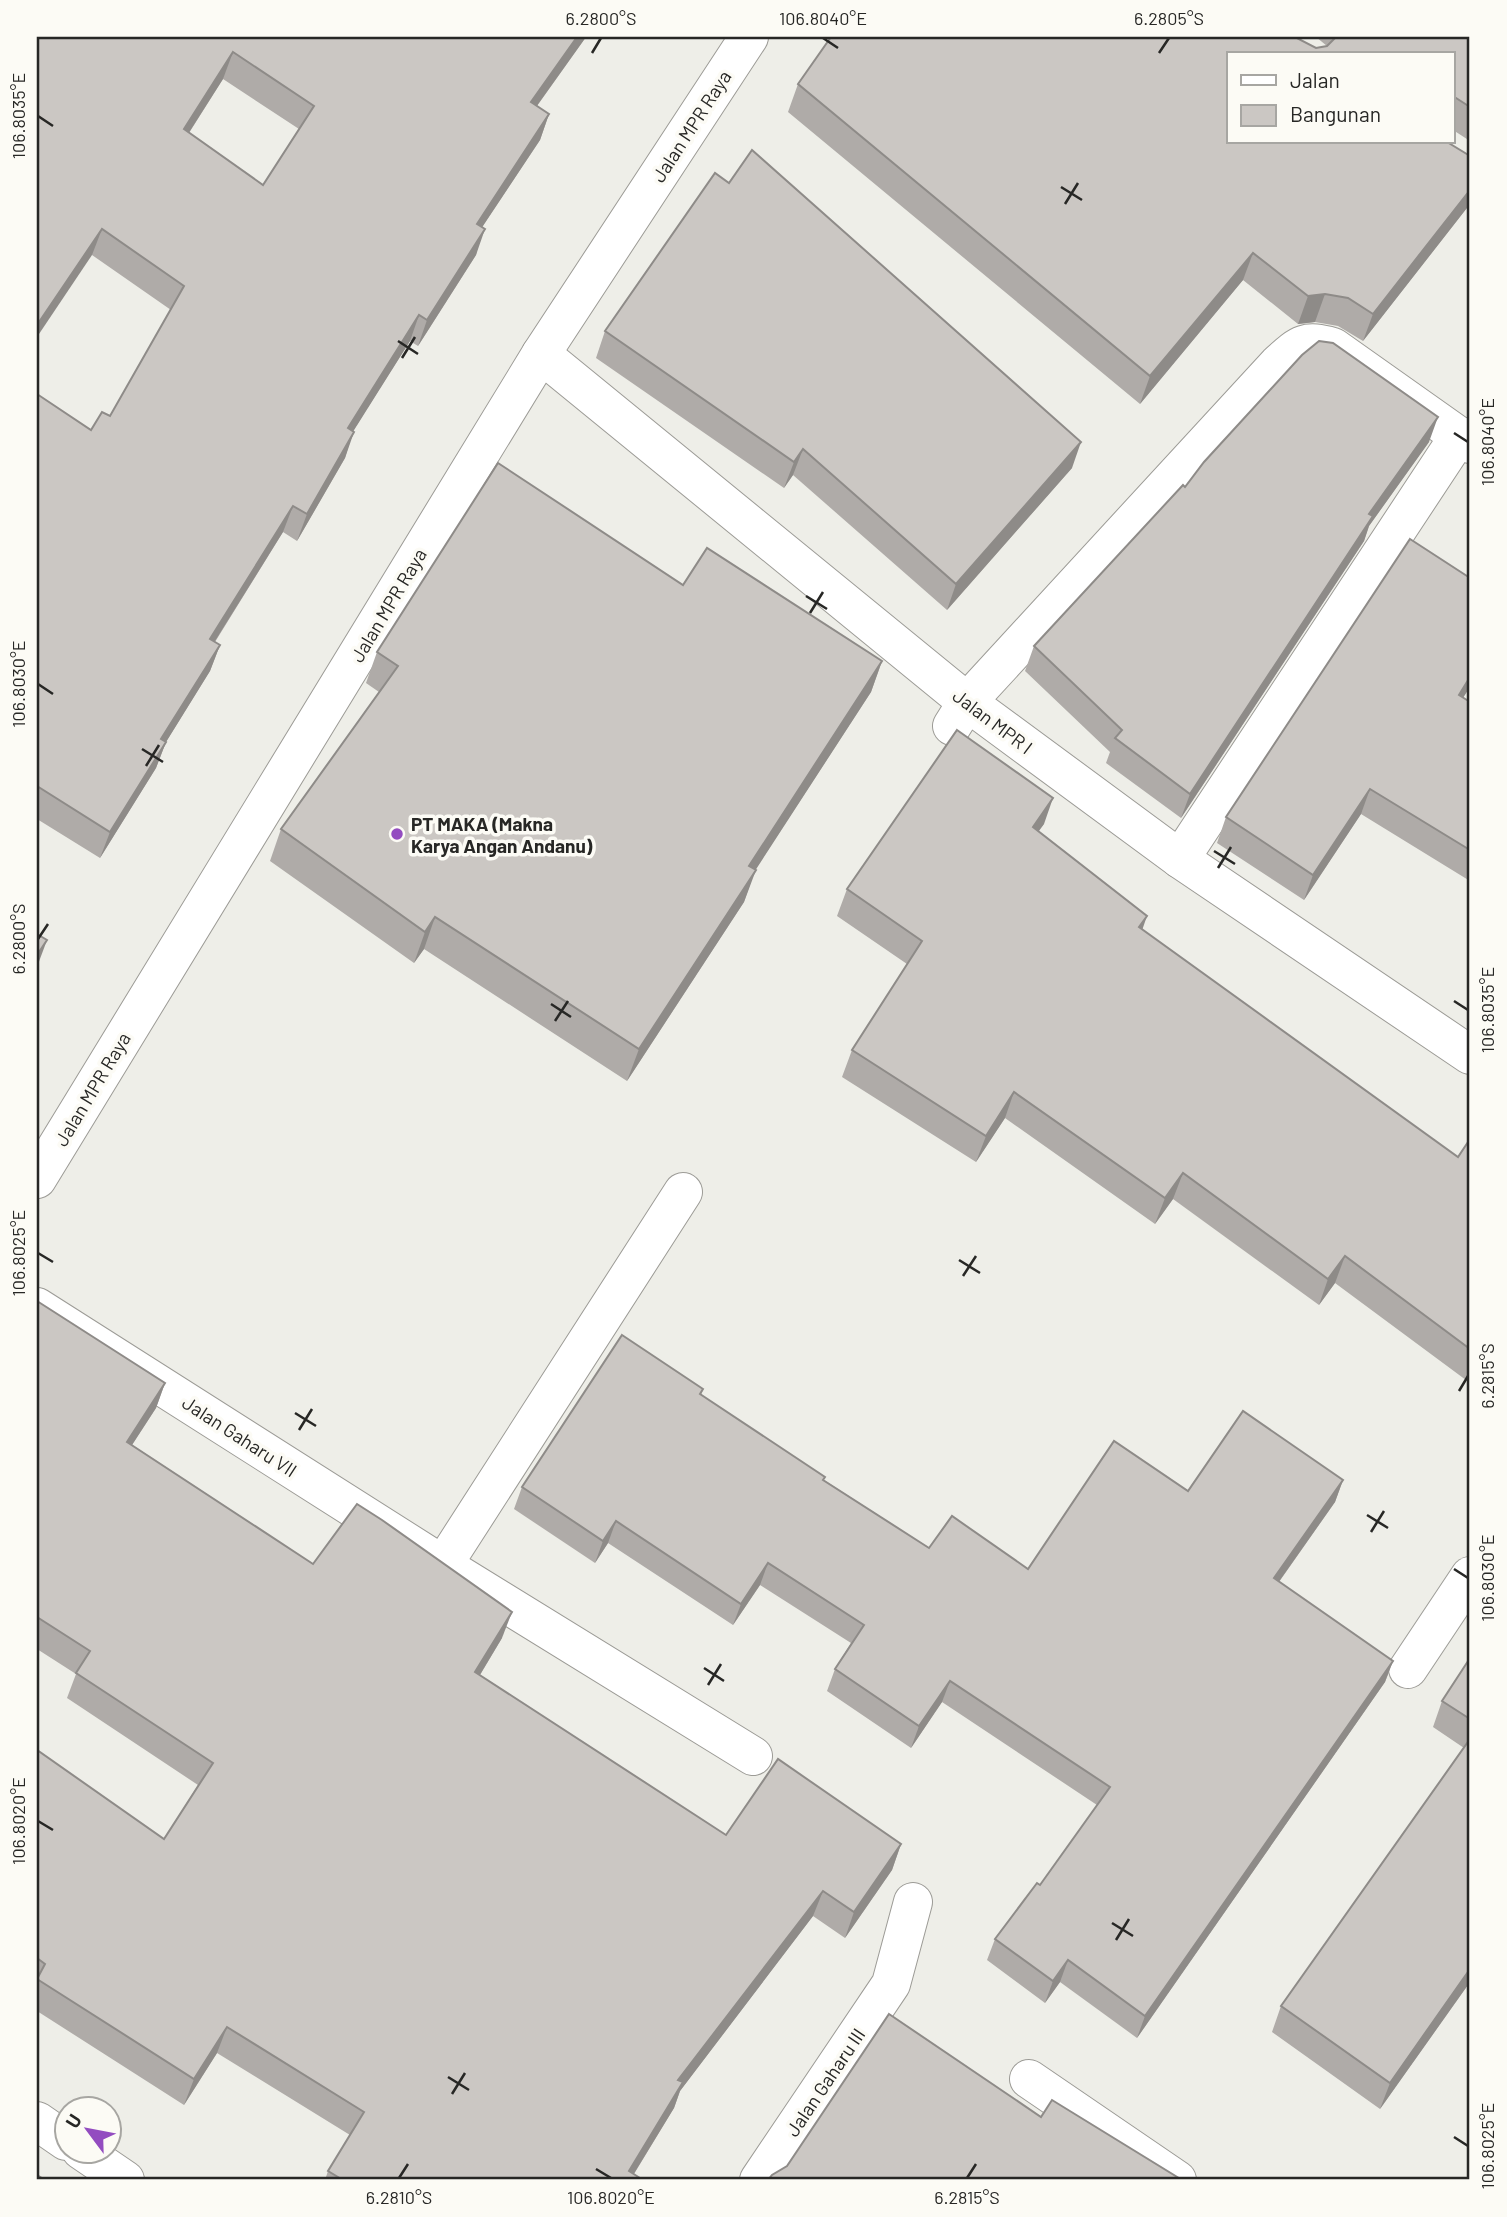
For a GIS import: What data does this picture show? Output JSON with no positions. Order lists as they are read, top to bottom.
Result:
{
  "streets": {
    "street": [
      "Jalan MPR Raya",
      "Jalan MPR I",
      "Jalan Gaharu VII",
      "Jalan Gaharu III"
    ]
  },
  "crossings": [
    ["Jalan MPR Raya", "Jalan MPR I"]
  ],
  "places": ["PT MAKA (Makna Karya Angan Andanu)"],
  "legend": ["Jalan", "Bangunan"],
  "north": "top left",
  "coordinates": [
    "6.2800°S",
    "106.8040°E",
    "6.2805°S",
    "106.8035°E",
    "106.8030°E",
    "106.8025°E",
    "6.2815°S",
    "106.8020°E",
    "6.2810°S"
  ]
}
